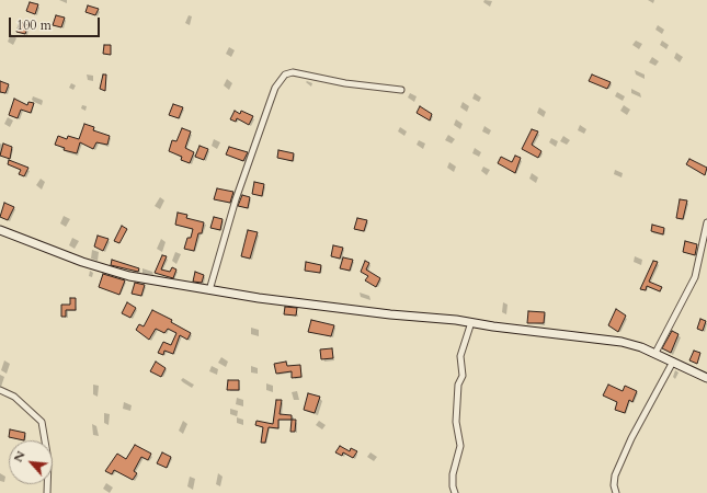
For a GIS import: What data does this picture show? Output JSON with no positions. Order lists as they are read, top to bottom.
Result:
{
  "scale_bar": "100 m",
  "north": "top left"
}
